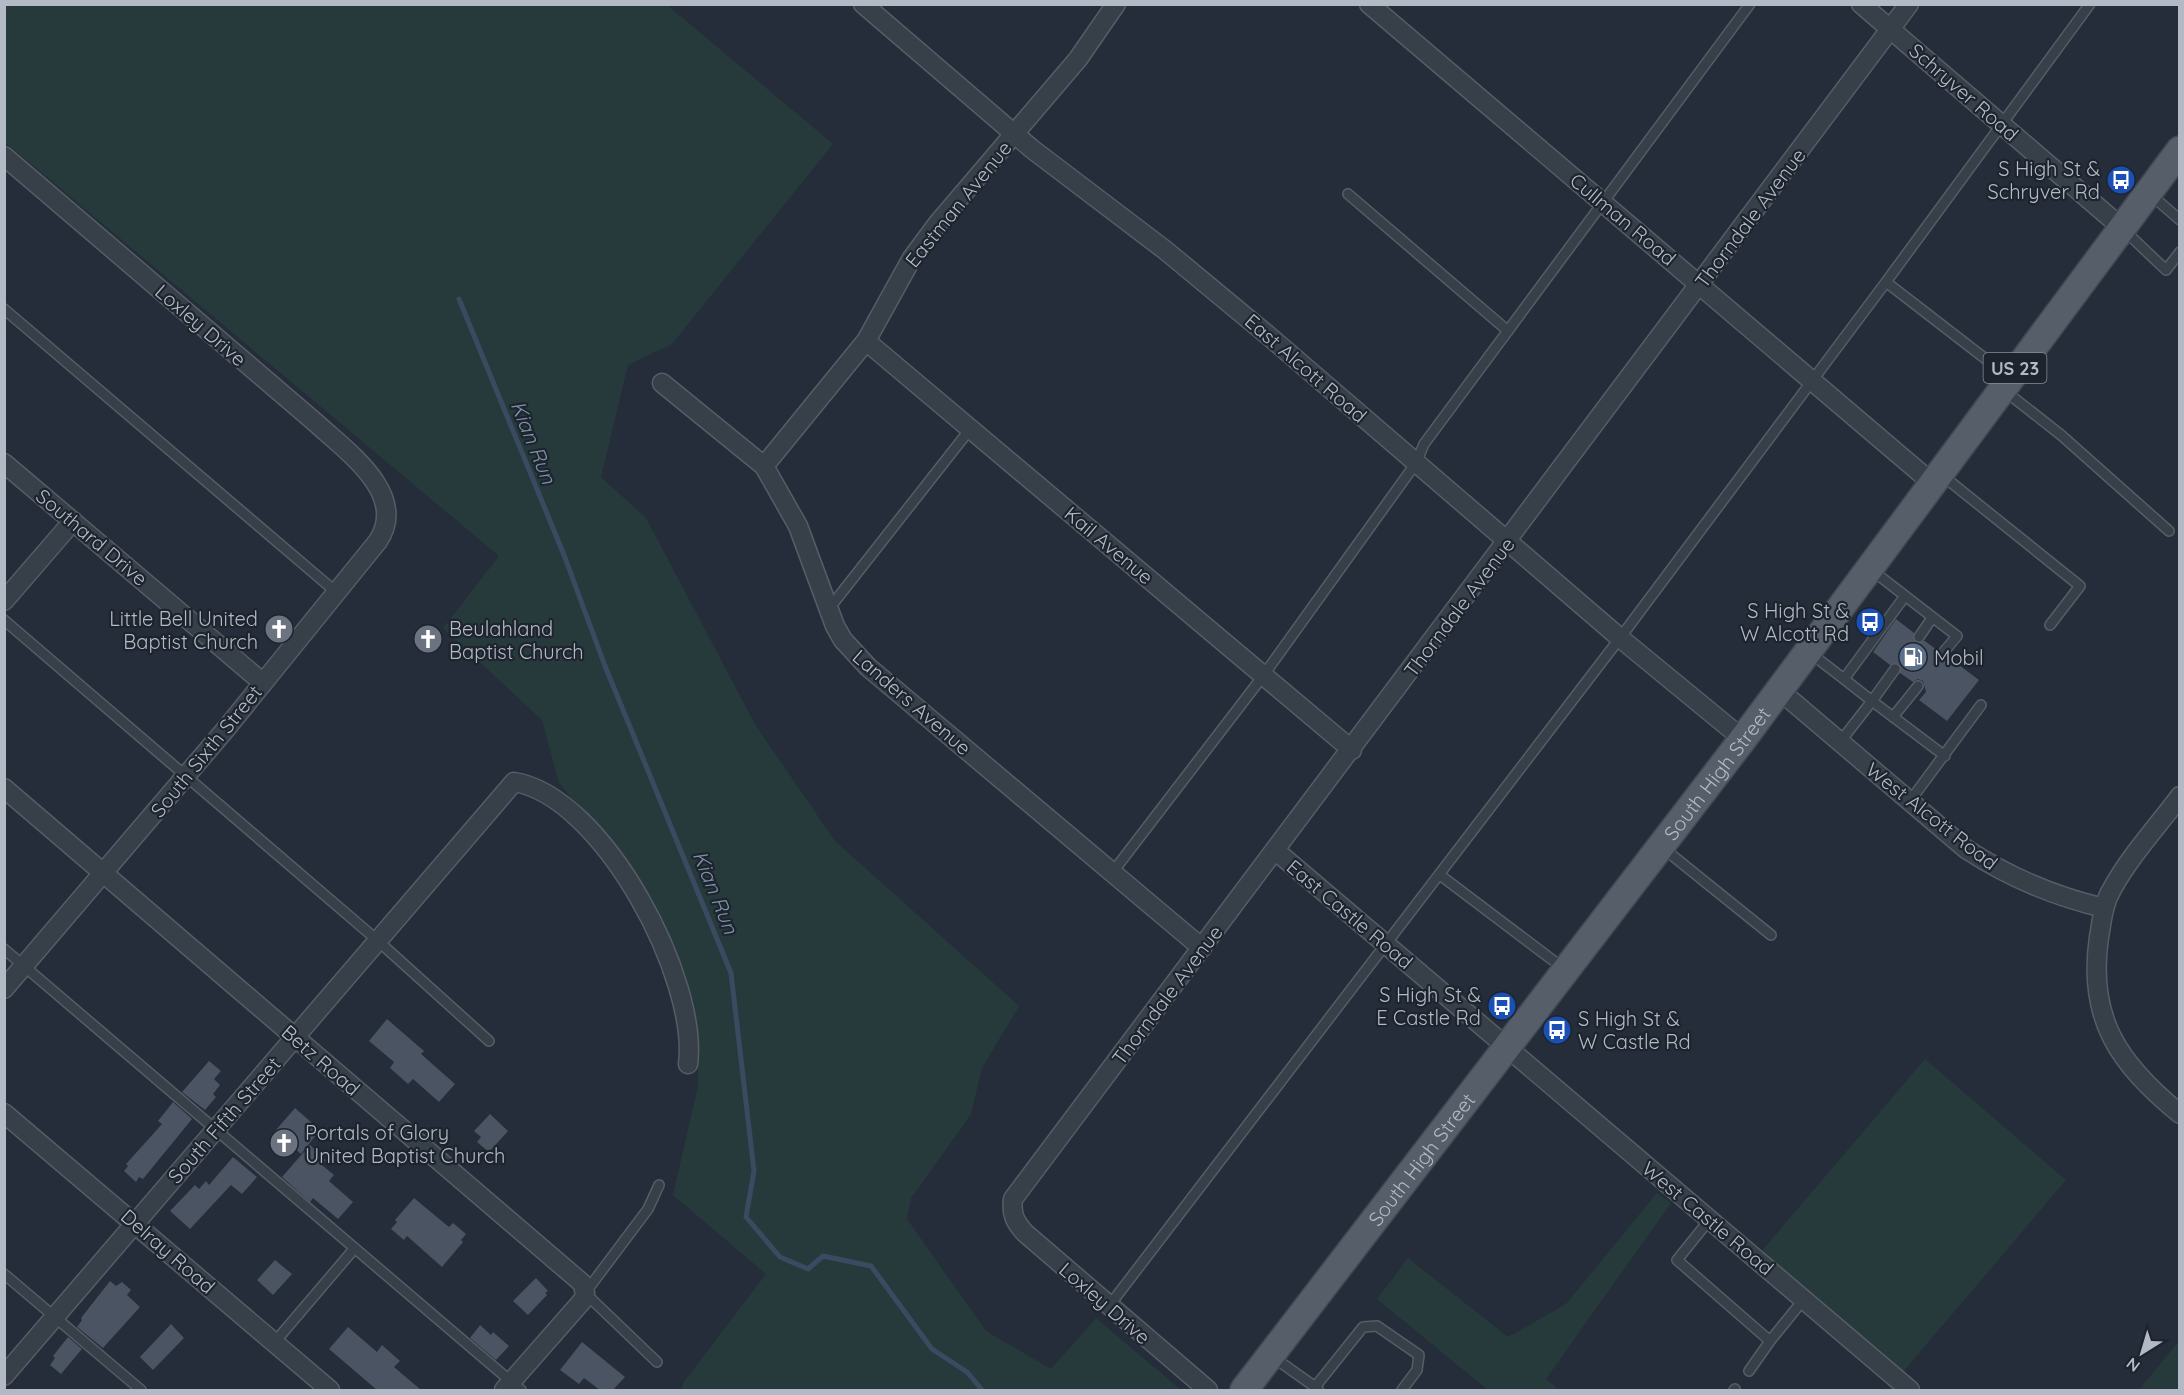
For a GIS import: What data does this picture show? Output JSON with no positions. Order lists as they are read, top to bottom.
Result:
{
  "streets": {
    "main road": ["US 23", "South High Street"],
    "street": [
      "Schryver Road",
      "Eastman Avenue",
      "Thorndale Avenue",
      "Cullman Road",
      "Loxley Drive",
      "East Alcott Road",
      "Southard Drive",
      "Kail Avenue",
      "Landers Avenue",
      "South Sixth Street",
      "West Alcott Road",
      "East Castle Road",
      "Betz Road",
      "South Fifth Street",
      "West Castle Road",
      "Delray Road"
    ]
  },
  "crossings": [
    ["Schryver Road", "Thorndale Avenue"],
    ["Schryver Road", "South High Street"],
    ["Eastman Avenue", "East Alcott Road"],
    ["Eastman Avenue", "Kail Avenue"],
    ["Eastman Avenue", "Landers Avenue"],
    ["Thorndale Avenue", "Cullman Road"],
    ["Thorndale Avenue", "Loxley Drive"],
    ["Thorndale Avenue", "East Alcott Road"],
    ["Thorndale Avenue", "Kail Avenue"],
    ["Thorndale Avenue", "Landers Avenue"],
    ["Thorndale Avenue", "East Castle Road"],
    ["Cullman Road", "South High Street"],
    ["Loxley Drive", "South Sixth Street"],
    ["East Alcott Road", "South High Street"],
    ["Southard Drive", "South Sixth Street"],
    ["South Sixth Street", "Betz Road"],
    ["South High Street", "West Alcott Road"],
    ["South High Street", "East Castle Road"],
    ["South High Street", "West Castle Road"],
    ["East Castle Road", "West Castle Road"],
    ["Betz Road", "South Fifth Street"],
    ["South Fifth Street", "Delray Road"]
  ],
  "water": ["Kian Run"],
  "places": {
    "bus stop": [
      "S High St & Schryver Rd",
      "S High St & W Alcott Rd",
      "S High St & E Castle Rd",
      "S High St & W Castle Rd"
    ],
    "church": ["Little Bell United Baptist Church", "Beulahland Baptist Church", "Portals of Glory United Baptist Church"],
    "fuel station": ["Mobil"]
  },
  "north": "bottom left"
}
